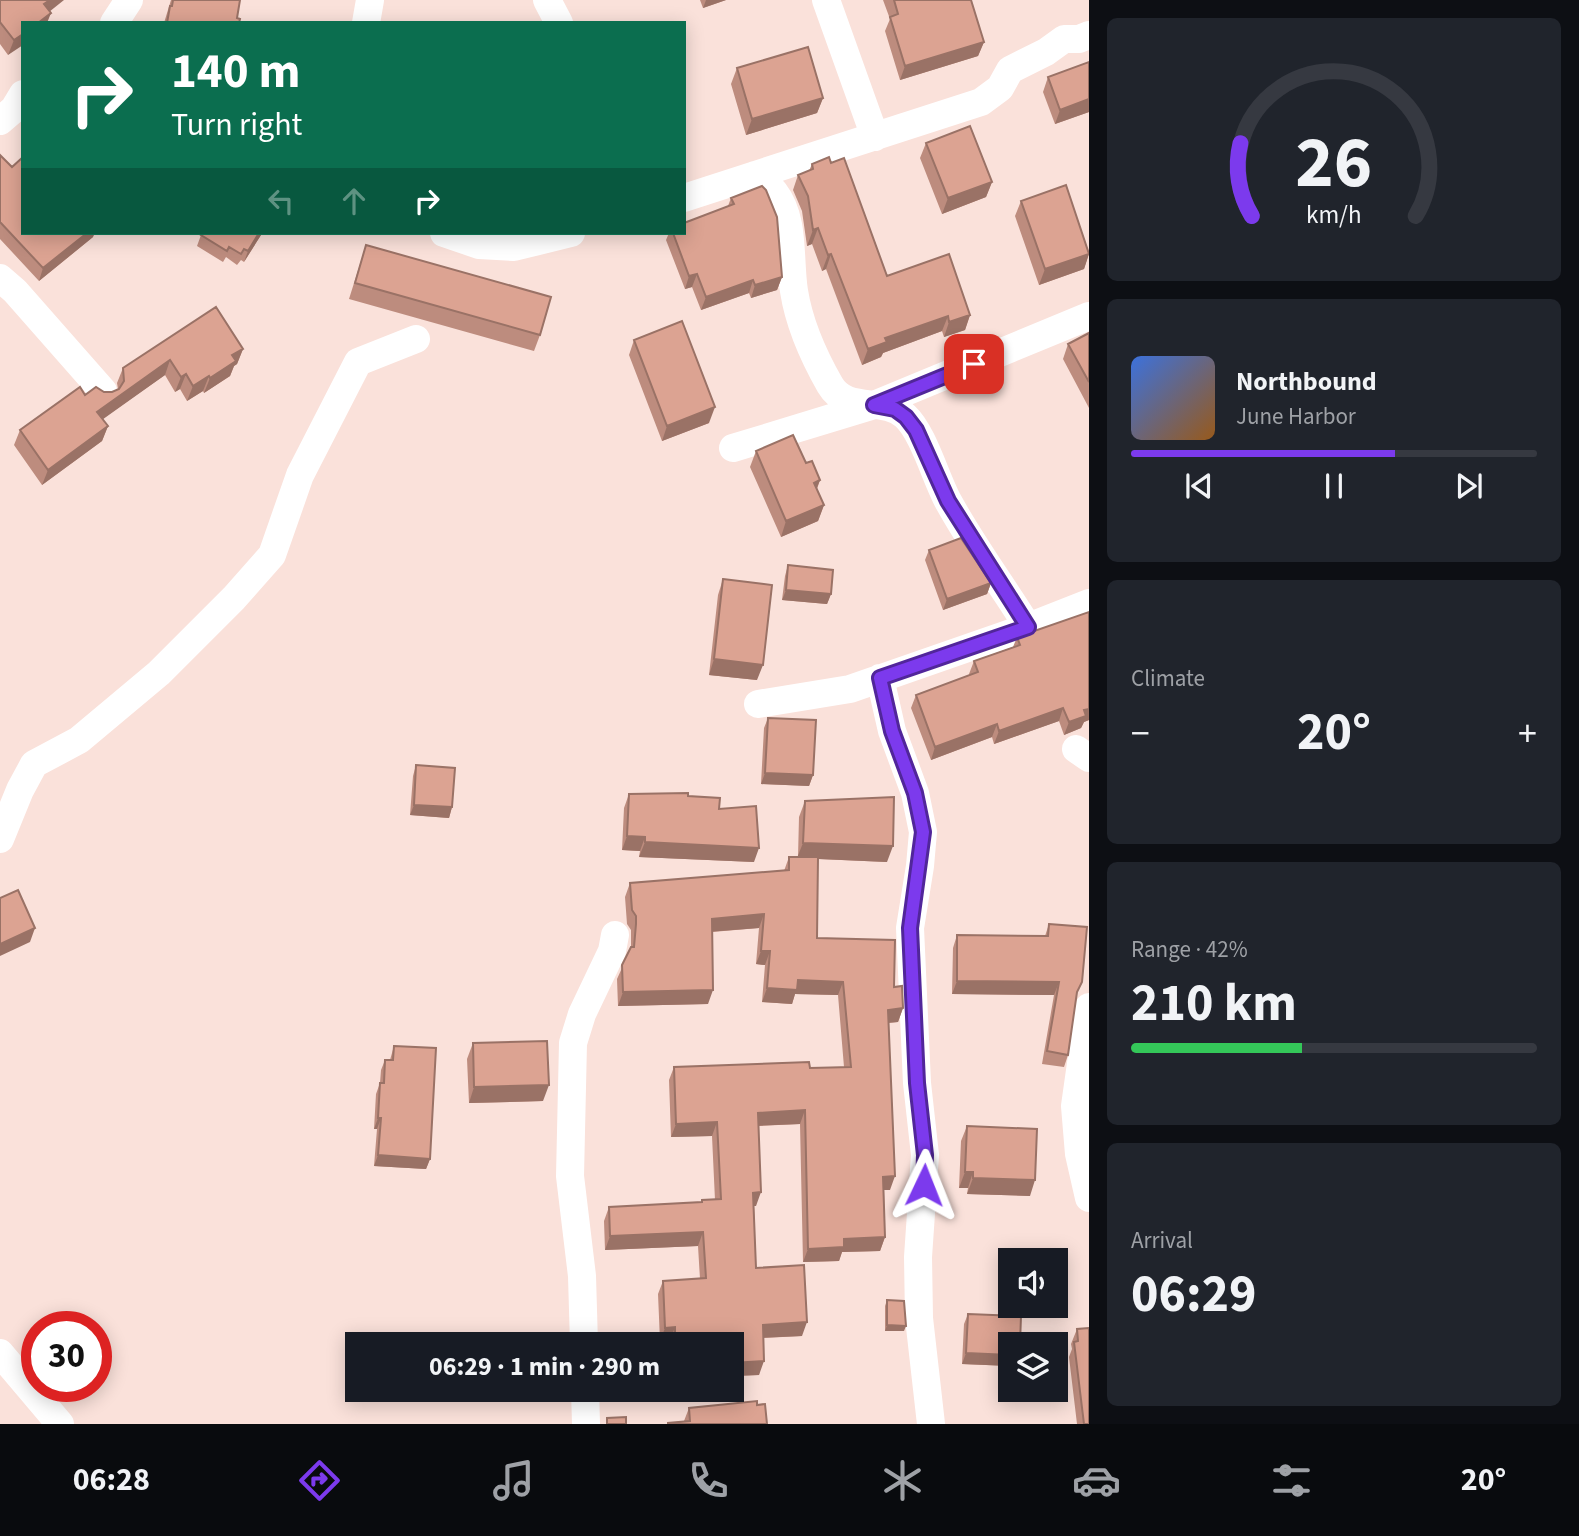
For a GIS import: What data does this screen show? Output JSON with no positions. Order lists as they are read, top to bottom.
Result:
{
  "page": {
    "turn": ["140 m", "Turn right"],
    "song": ["Northbound", "June Harbor"],
    "tile": [
      "Climate",
      ["Range · 42%", "210 km"],
      ["Arrival", "06:29"]
    ],
    "heat": ["−", "20°", "+"],
    "limit": "30",
    "trip": "06:29 · 1 min · 290 m",
    "tabs": ["06:28", "20°"],
    "gauge": ["26", "km/h"]
  }
}
